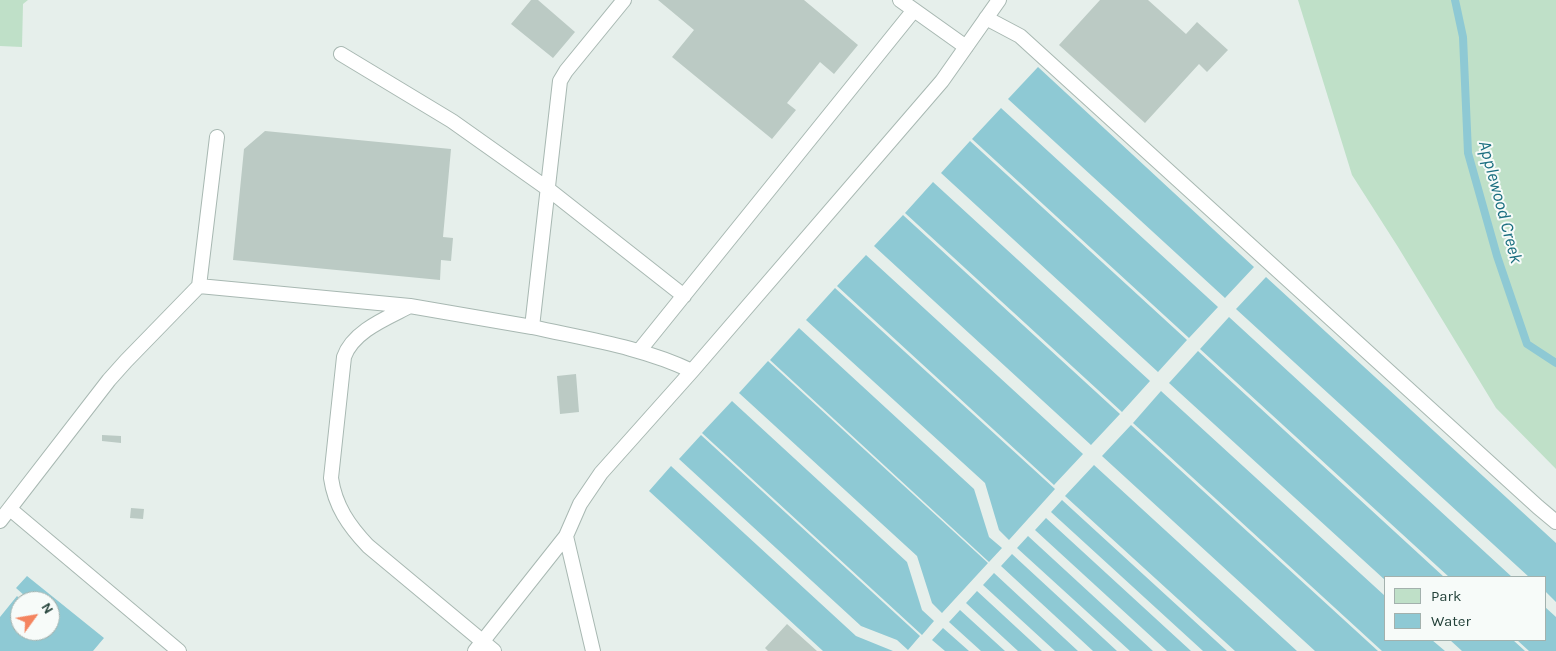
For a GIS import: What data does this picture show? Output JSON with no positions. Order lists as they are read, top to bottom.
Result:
{
  "water": ["Applewood Creek"],
  "legend": ["Park", "Water"],
  "north": "top right"
}
